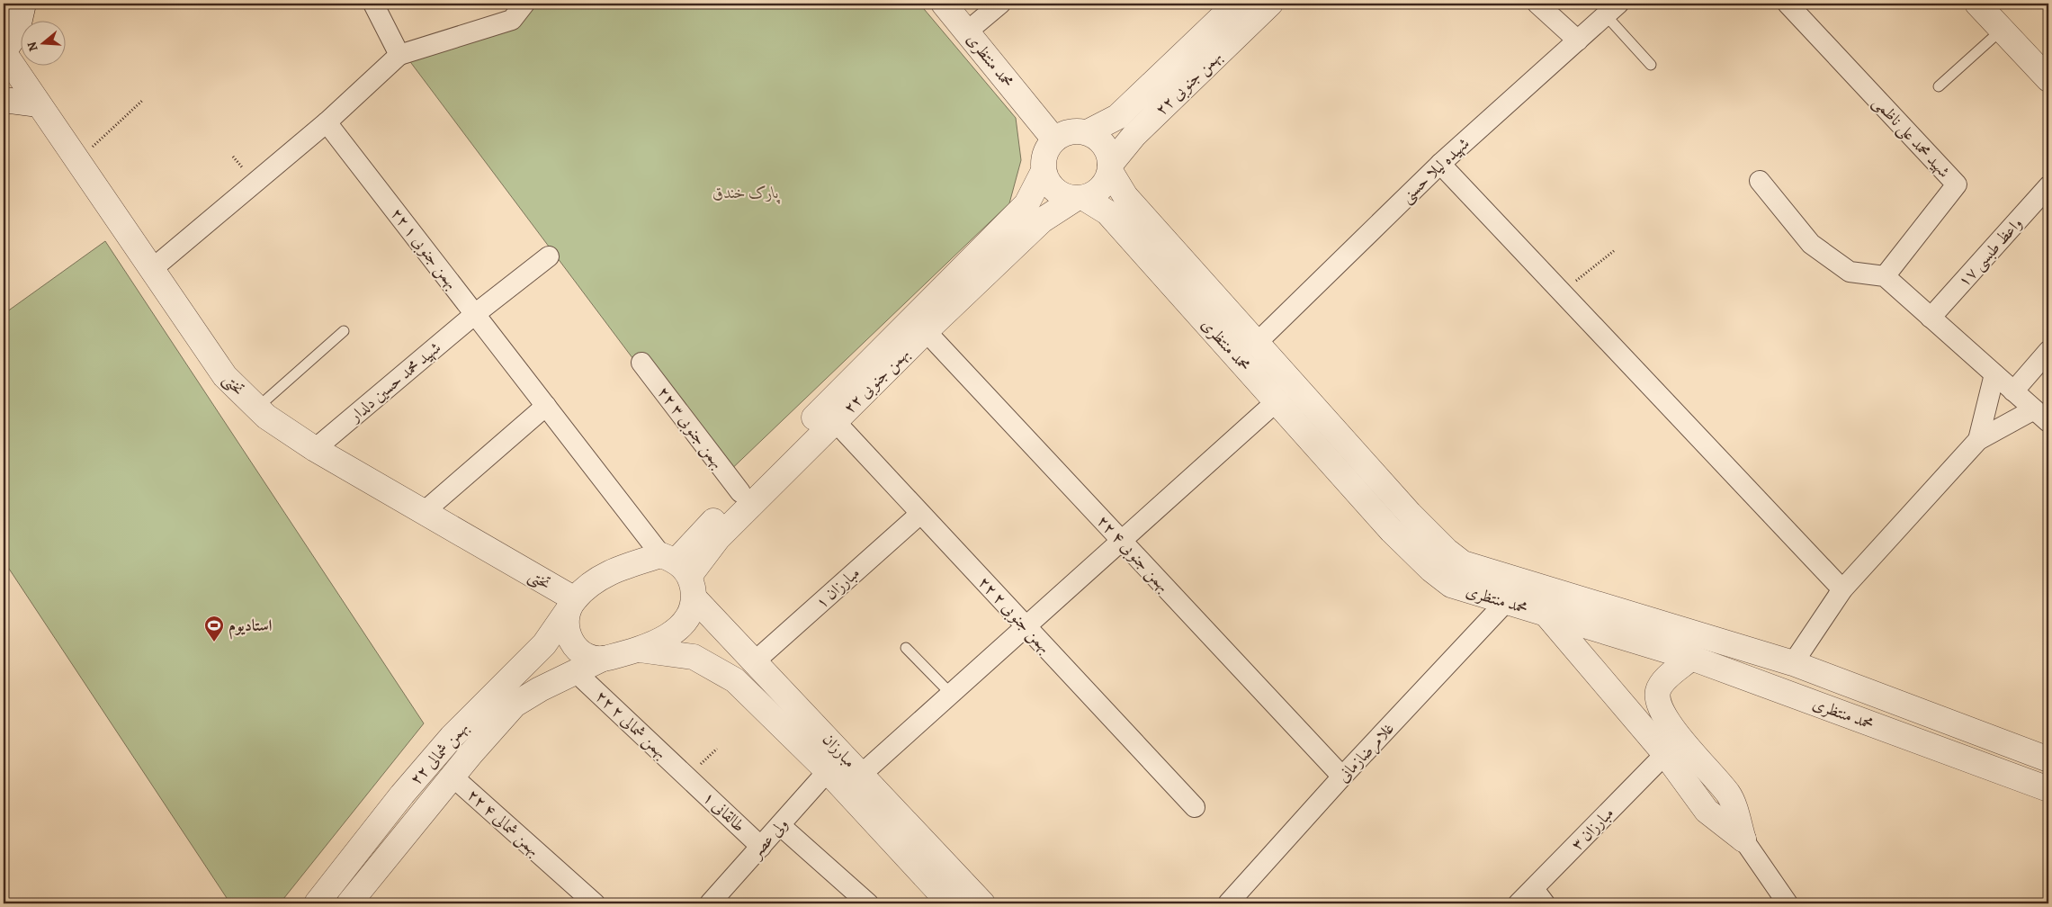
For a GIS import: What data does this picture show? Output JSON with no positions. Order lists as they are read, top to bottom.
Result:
{
  "streets": {
    "street": [
      "محمد منتظری",
      "۲۲ بهمن جنوبی",
      "شهید محمد علی ناظمی",
      "شهیده لیلا حسنی",
      "۲۲ بهمن جنوبی ۱",
      "واعظ طبسی ۱۷",
      "شهید محمد حسین دلدار",
      "تختی",
      "۲۲ بهمن جنوبی ۳",
      "۲۲ بهمن جنوبی ۴",
      "مبارزان ۱",
      "۲۲ بهمن جنوبی ۲",
      "۲۲ بهمن شمالی ۲",
      "مبارزان",
      "غلامرضازمانی",
      "۲۲ بهمن شمالی",
      "طالقانی ۱",
      "۲۲ بهمن شمالی ۴",
      "مبارزان ۳",
      "ولی عصر"
    ]
  },
  "crossings": [
    ["محمد منتظری", "۲۲ بهمن جنوبی"],
    ["محمد منتظری", "شهیده لیلا حسنی"],
    ["محمد منتظری", "غلامرضازمانی"],
    ["۲۲ بهمن جنوبی", "۲۲ بهمن جنوبی ۱"],
    ["۲۲ بهمن جنوبی", "تختی"],
    ["۲۲ بهمن جنوبی", "۲۲ بهمن جنوبی ۳"],
    ["۲۲ بهمن جنوبی", "۲۲ بهمن جنوبی ۴"],
    ["۲۲ بهمن جنوبی", "۲۲ بهمن جنوبی ۲"],
    ["۲۲ بهمن جنوبی", "مبارزان"],
    ["۲۲ بهمن جنوبی", "۲۲ بهمن شمالی"],
    ["۲۲ بهمن جنوبی ۱", "شهید محمد حسین دلدار"],
    ["۲۲ بهمن جنوبی ۱", "تختی"],
    ["۲۲ بهمن جنوبی ۱", "مبارزان"],
    ["۲۲ بهمن جنوبی ۱", "۲۲ بهمن شمالی"],
    ["شهید محمد حسین دلدار", "تختی"],
    ["تختی", "مبارزان"],
    ["تختی", "۲۲ بهمن شمالی"],
    ["۲۲ بهمن جنوبی ۴", "غلامرضازمانی"],
    ["مبارزان ۱", "۲۲ بهمن جنوبی ۲"],
    ["مبارزان ۱", "مبارزان"],
    ["۲۲ بهمن شمالی ۲", "۲۲ بهمن شمالی"],
    ["۲۲ بهمن شمالی ۲", "طالقانی ۱"],
    ["مبارزان", "۲۲ بهمن شمالی"],
    ["مبارزان", "ولی عصر"],
    ["۲۲ بهمن شمالی", "۲۲ بهمن شمالی ۴"],
    ["طالقانی ۱", "ولی عصر"]
  ],
  "parks": ["پارک خندق"],
  "places": {
    "sports": ["استادیوم"]
  },
  "north": "left"
}
